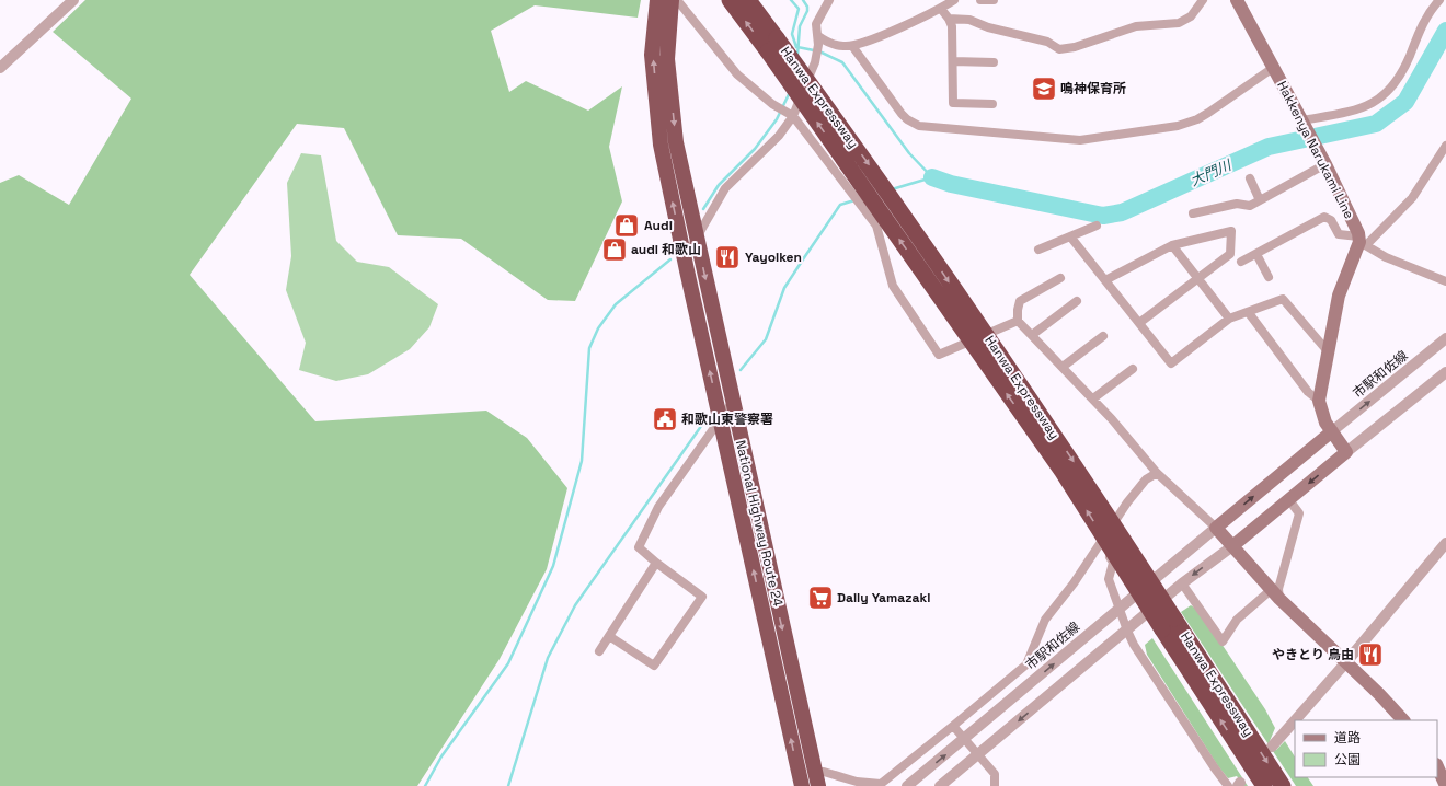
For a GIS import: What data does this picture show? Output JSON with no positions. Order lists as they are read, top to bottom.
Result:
{
  "streets": {
    "highway": ["Hanwa Expressway", "National Highway Route 24"],
    "main road": ["Hakkenya Narukami Line"],
    "street": ["市駅和佐線"]
  },
  "water": ["大門川"],
  "places": {
    "school or university": ["鳴神保育所"],
    "shop": ["Audi", "audi 和歌山"],
    "restaurant": ["Yayoiken", "やきとり 鳥由"],
    "public building": ["和歌山東警察署"],
    "supermarket": ["Daily Yamazaki"]
  },
  "legend": ["道路", "公園"]
}
